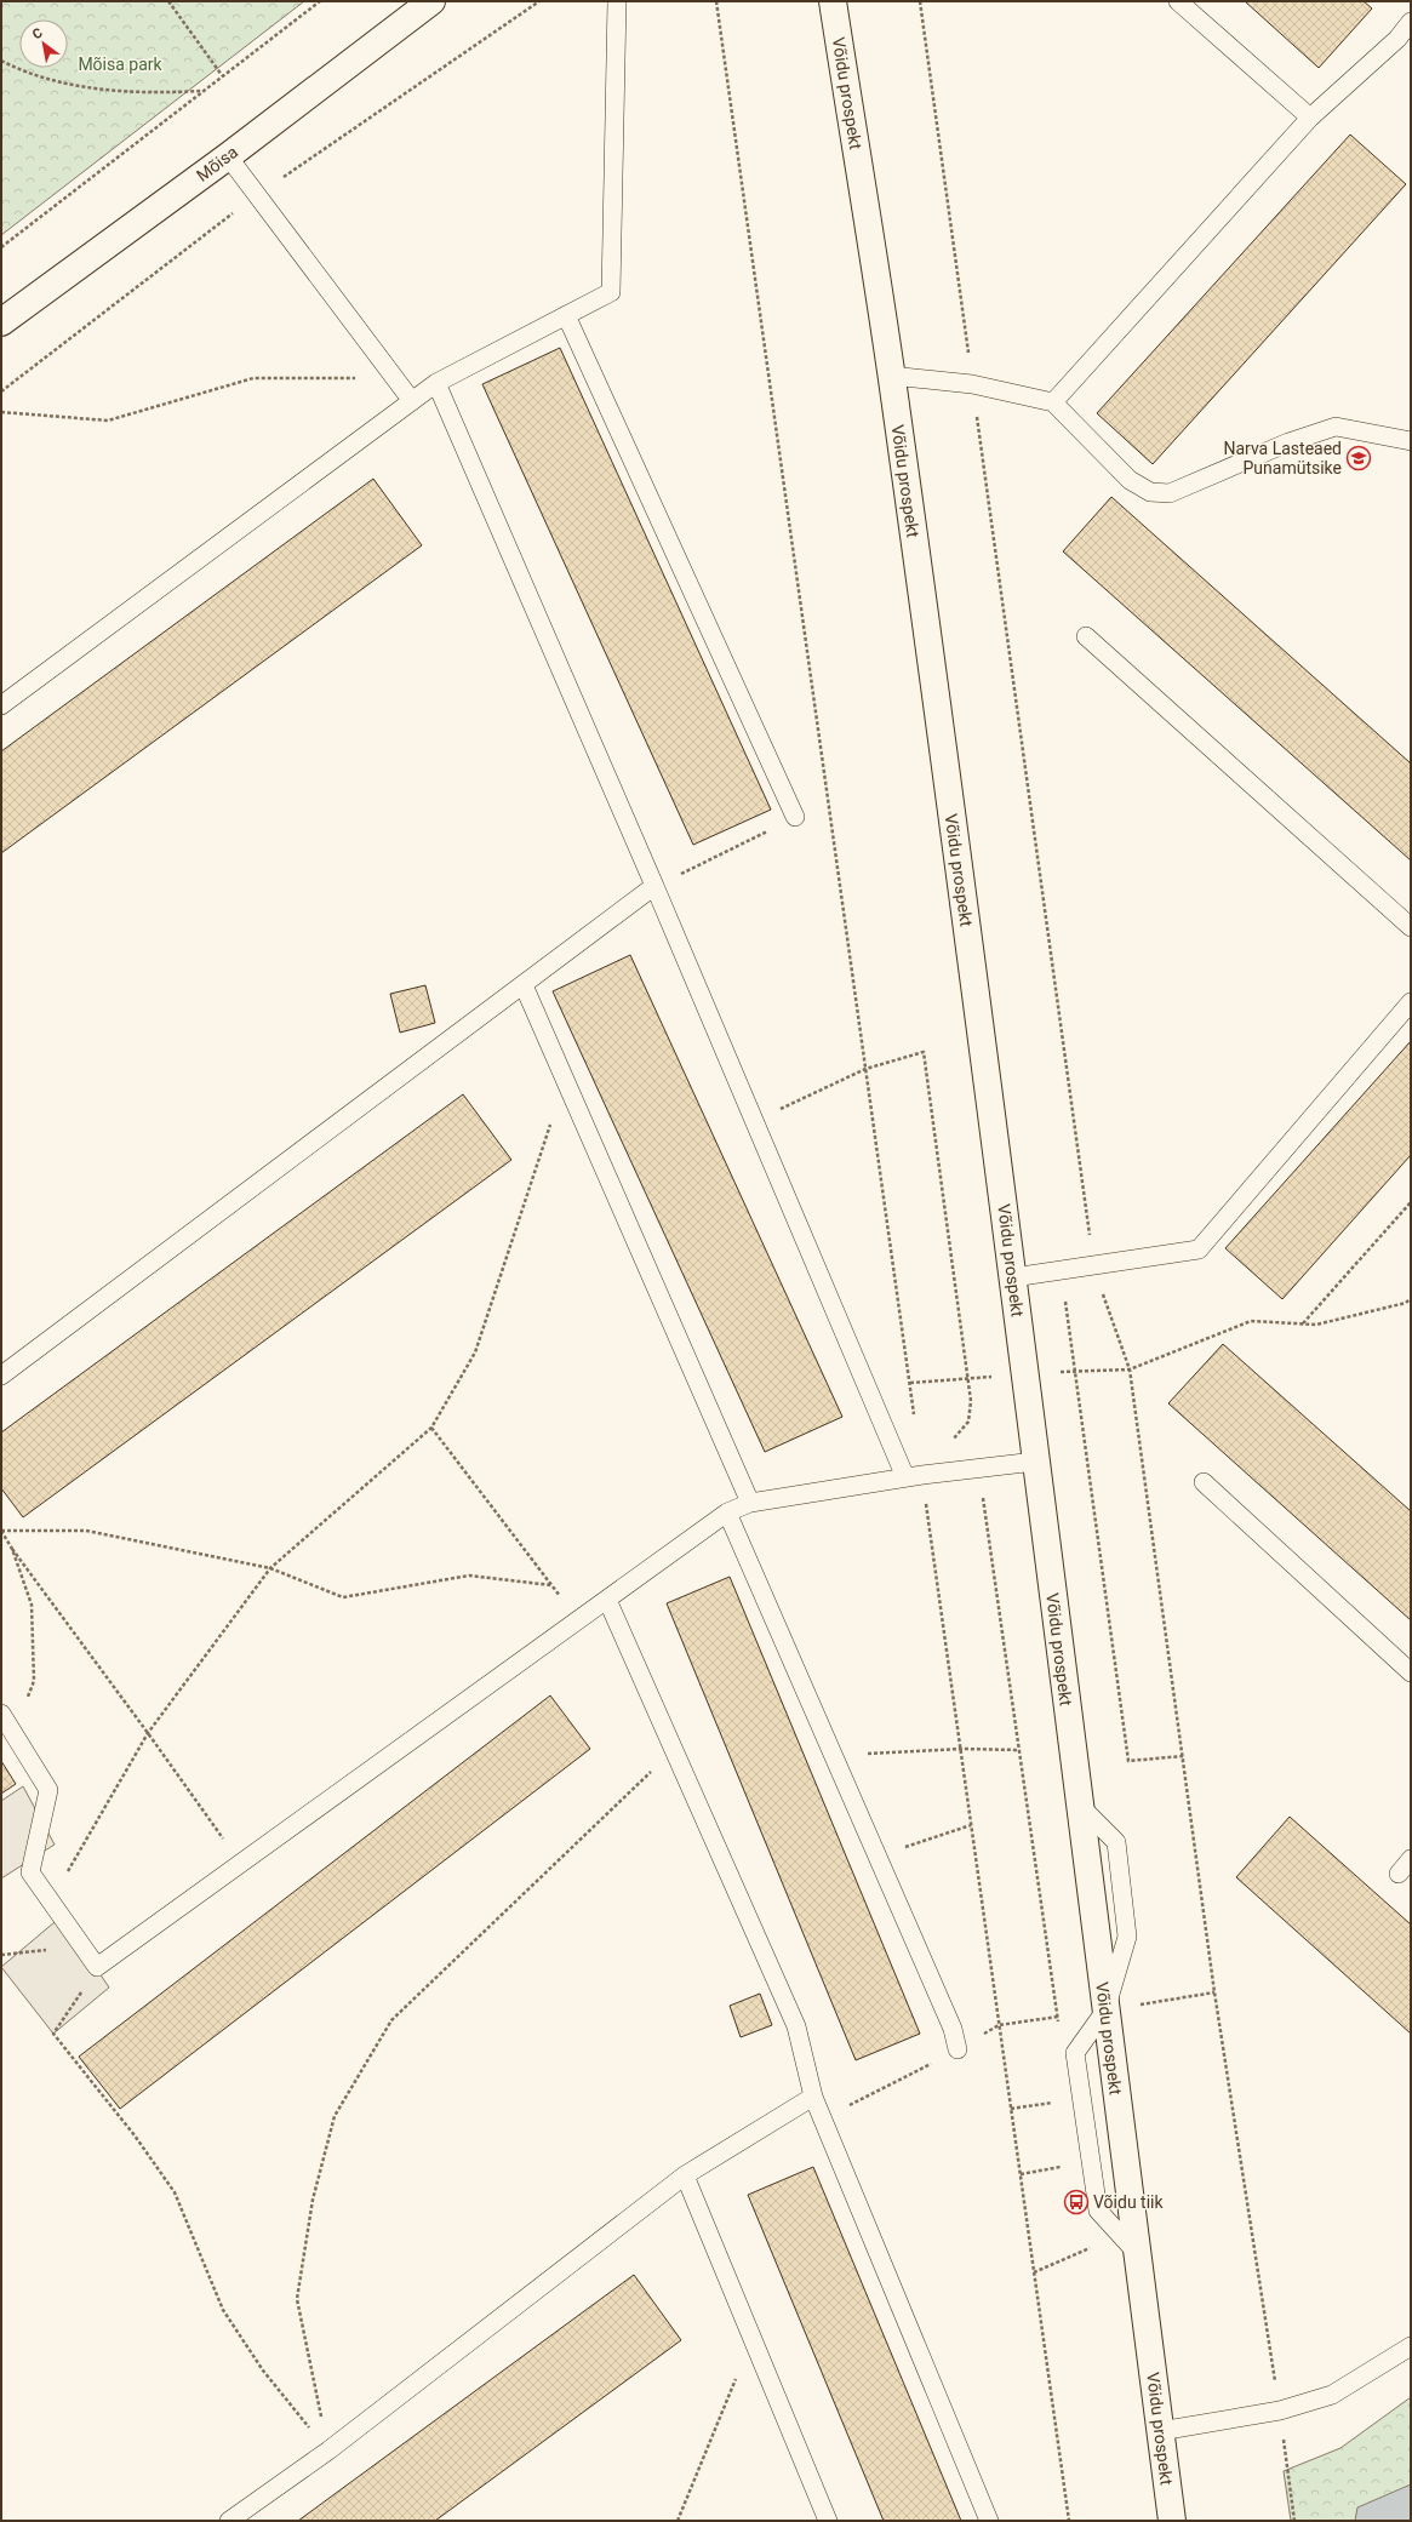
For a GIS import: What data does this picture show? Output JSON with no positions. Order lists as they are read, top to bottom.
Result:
{
  "streets": {
    "street": ["Võidu prospekt", "Mõisa"]
  },
  "parks": ["Mõisa park"],
  "places": {
    "school or university": ["Narva Lasteaed Punamütsike"],
    "bus stop": ["Võidu tiik"]
  },
  "north": "top left"
}
